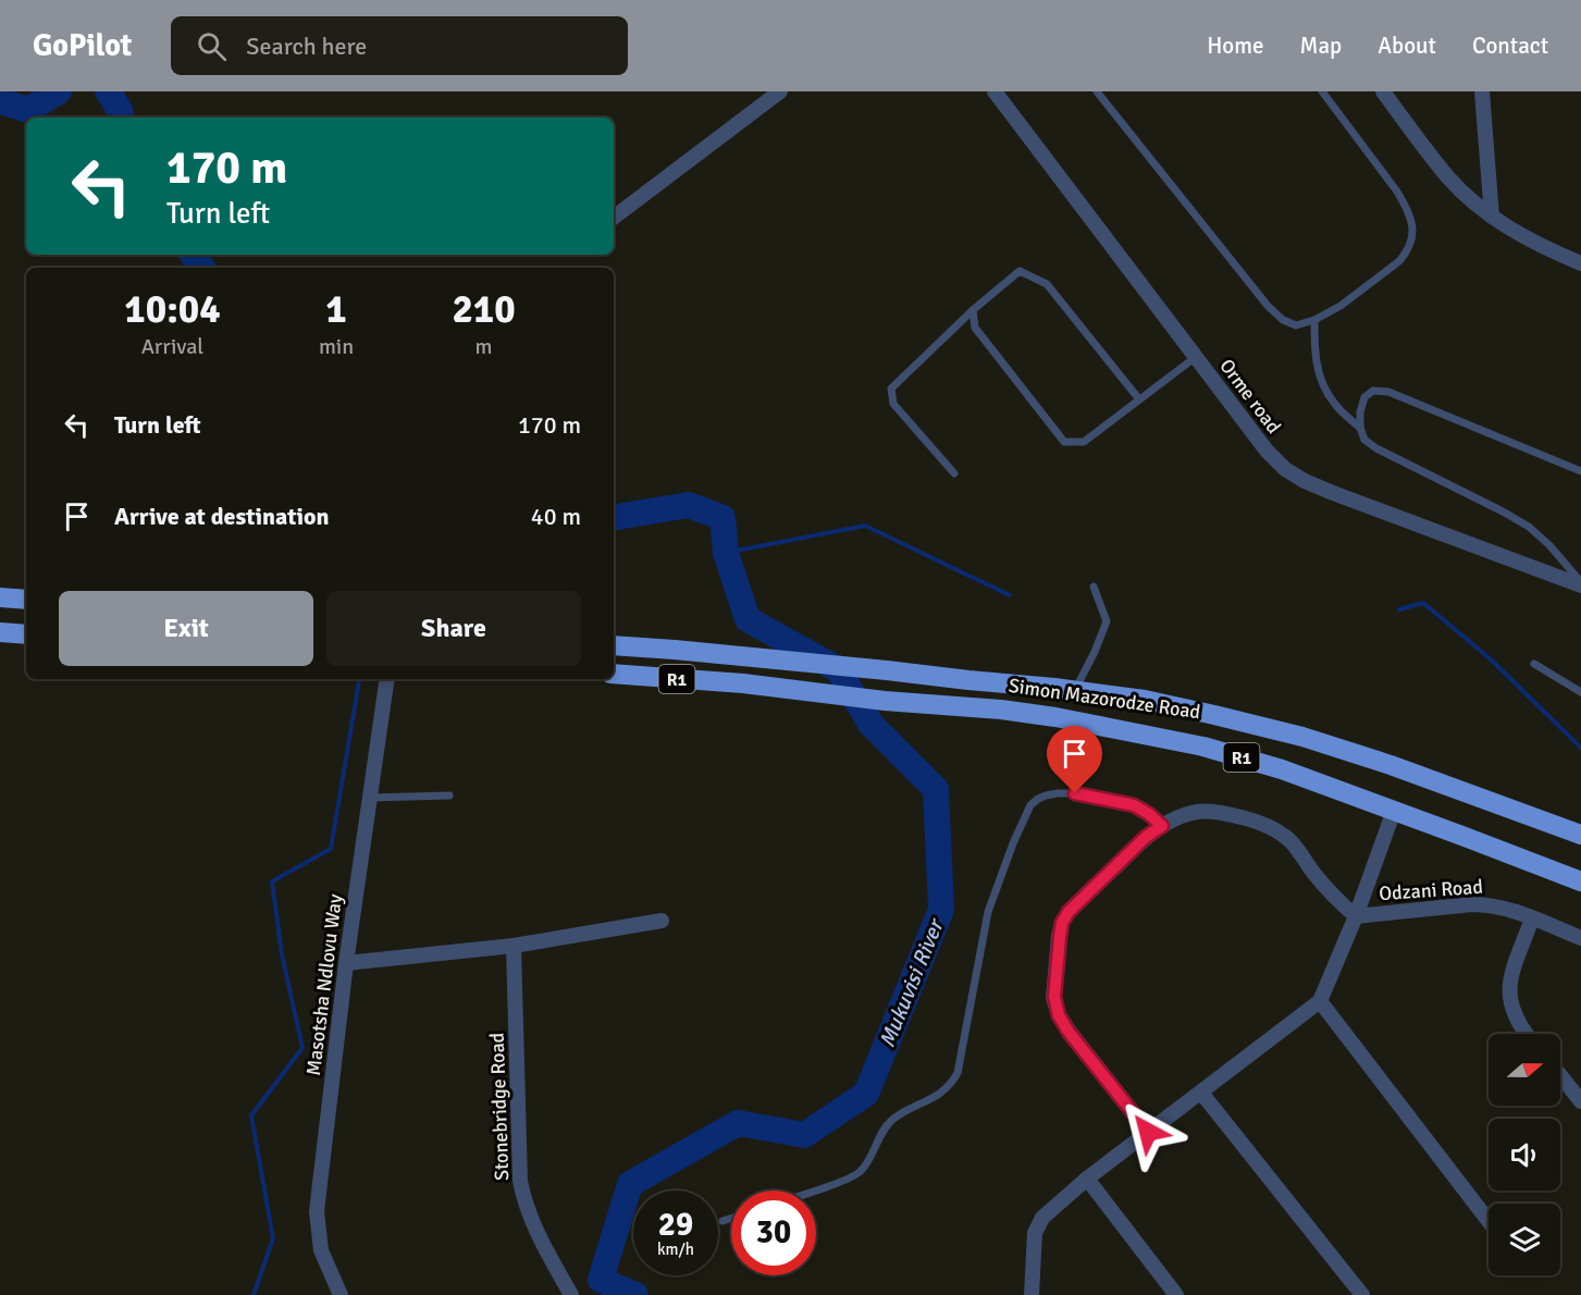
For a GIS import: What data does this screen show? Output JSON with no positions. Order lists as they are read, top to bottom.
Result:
{
  "streets": {
    "highway": ["R1", "Simon Mazorodze Road"],
    "street": [
      "Orme road",
      "Odzani Road",
      "Masotsha Ndlovu Way",
      "Stonebridge Road"
    ]
  },
  "water": ["Mukuvisi River"],
  "north": "right",
  "page": {
    "header": "GoPilot",
    "search": "Search here",
    "nav": [
      "Home",
      "Map",
      "About",
      "Contact"
    ],
    "turn": ["170 m", "Turn left"],
    "eta": [
      "10:04",
      "Arrival",
      "1",
      "min",
      "210",
      "m"
    ],
    "list": [
      {
        "name": "Turn left",
        "value": "170 m"
      },
      {
        "name": "Arrive at destination",
        "value": "40 m"
      }
    ],
    "buttons": ["Exit", "Share"],
    "speed": "29 km/h",
    "limit": "30"
  }
}
